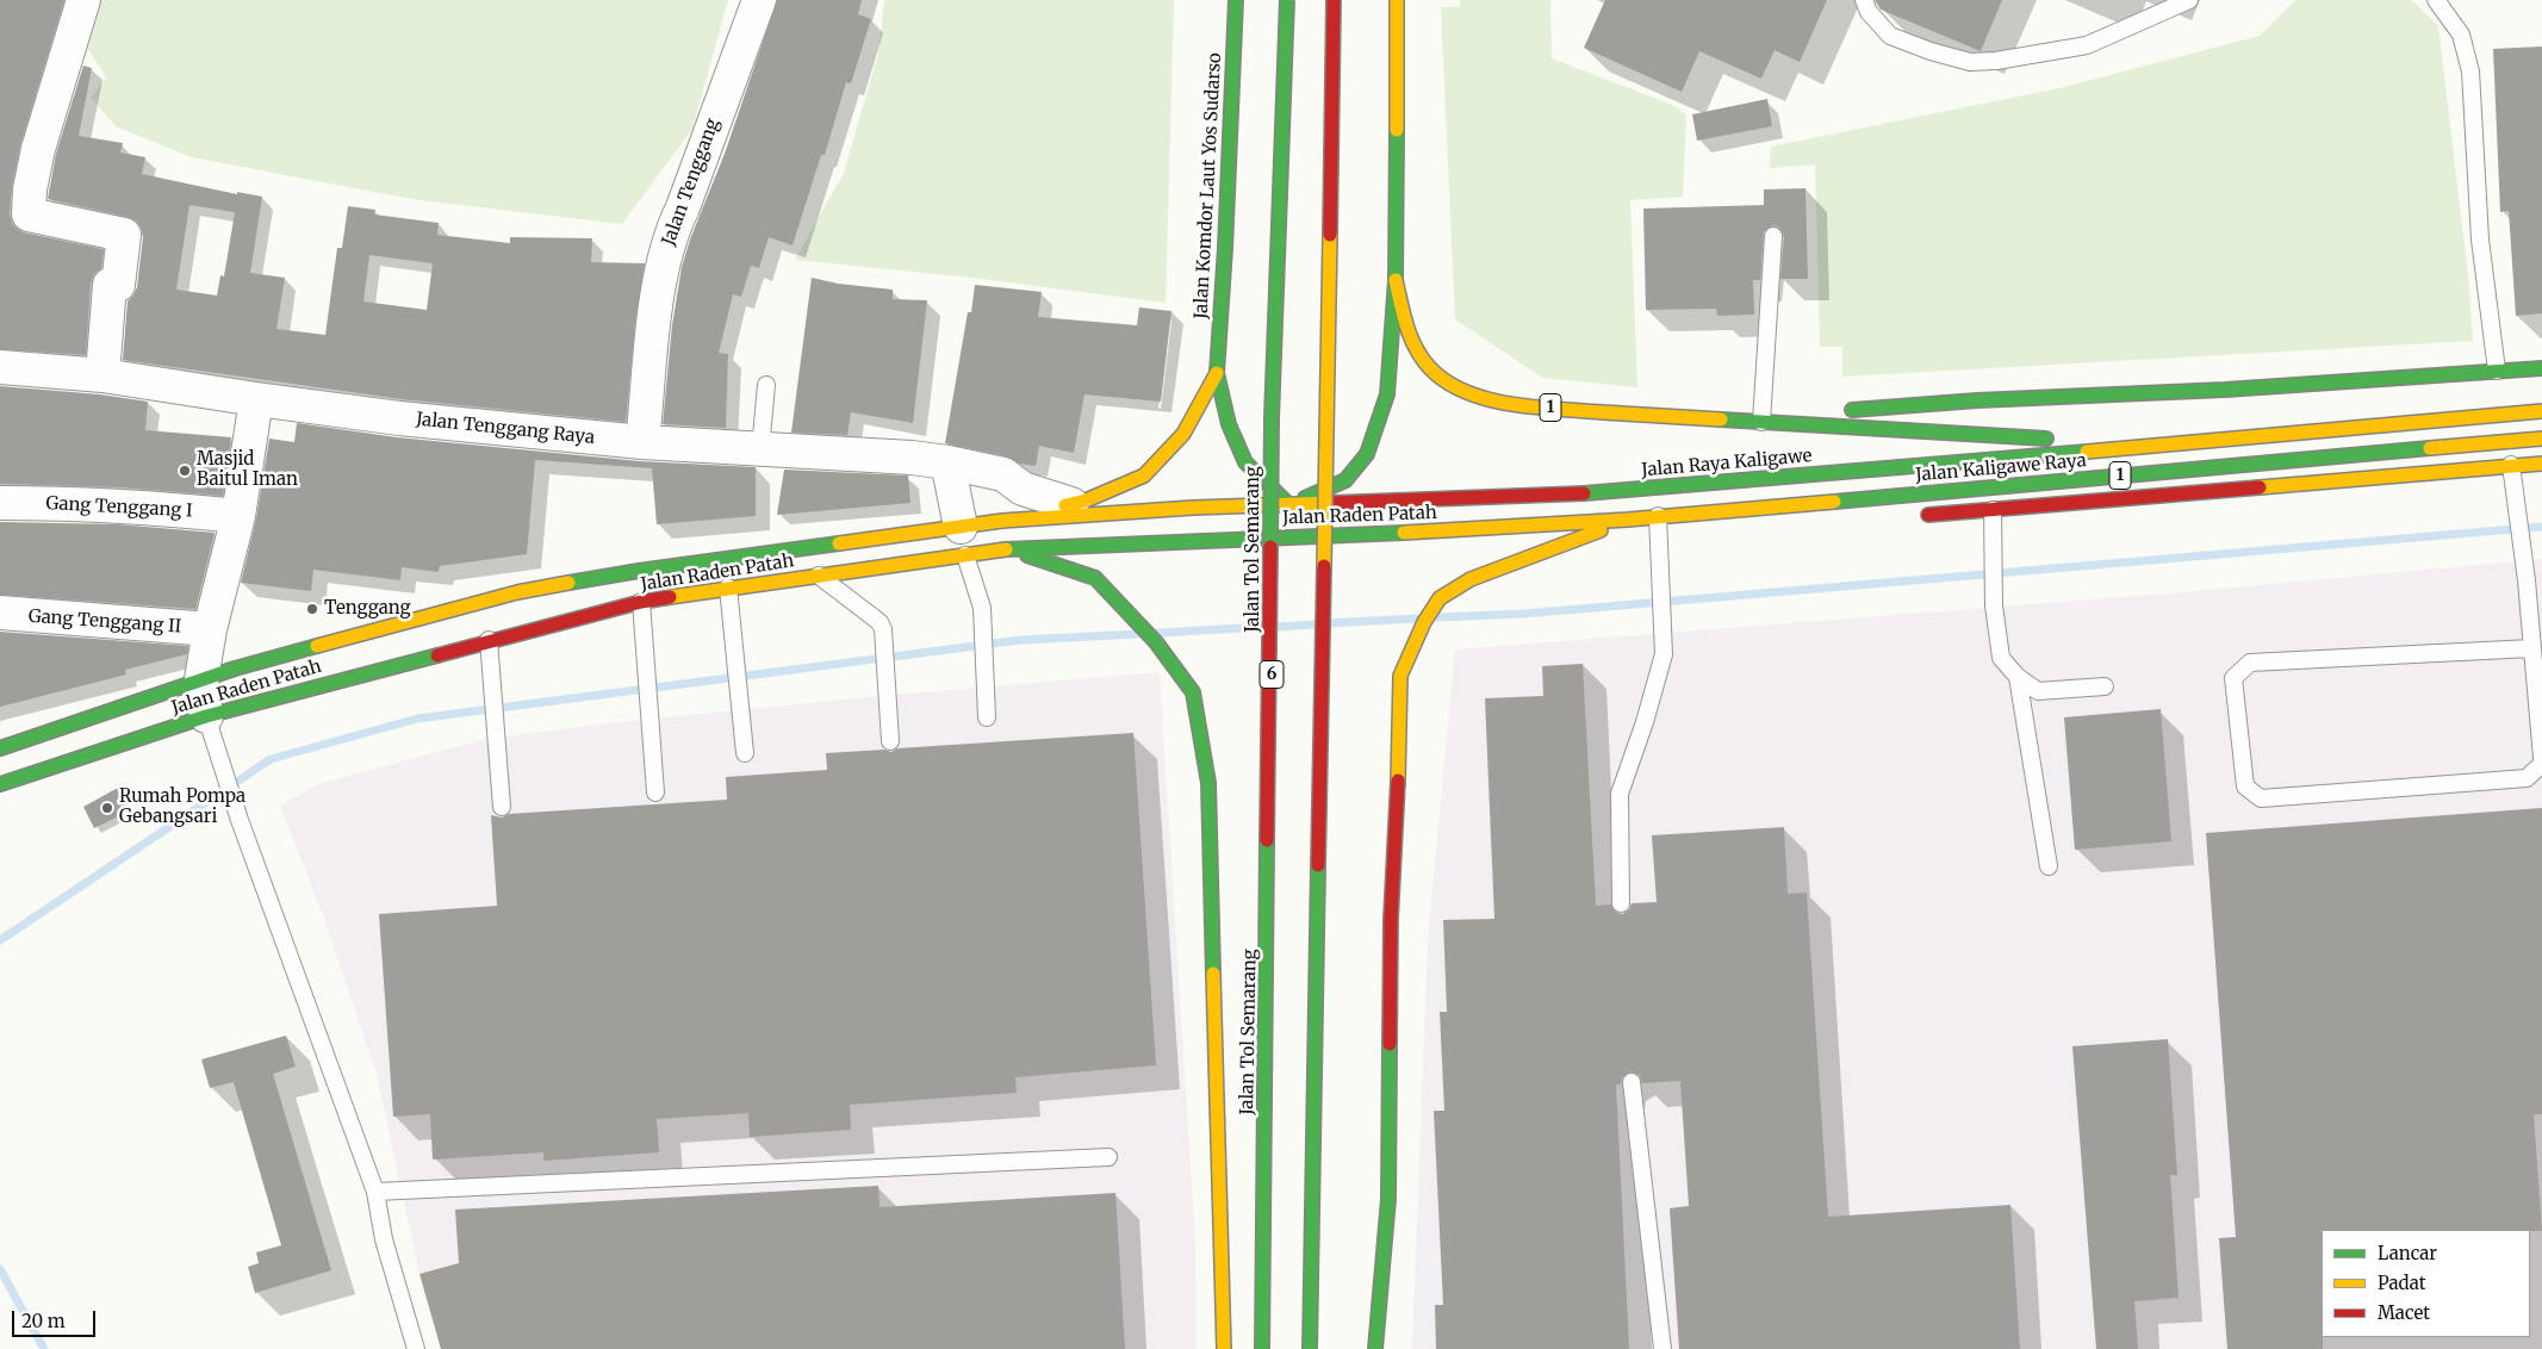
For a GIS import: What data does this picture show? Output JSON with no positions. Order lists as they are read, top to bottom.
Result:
{
  "streets": {
    "highway": [
      "Jalan Komdor Laut Yos Sudarso",
      "1",
      "Jalan Raya Kaligawe",
      "Jalan Kaligawe Raya",
      "Jalan Raden Patah",
      "Jalan Tol Semarang",
      "6"
    ],
    "street": [
      "Jalan Tenggang",
      "Jalan Tenggang Raya",
      "Gang Tenggang I",
      "Gang Tenggang II"
    ]
  },
  "crossings": [
    ["Jalan Tenggang", "Jalan Tenggang Raya"],
    ["1", "Jalan Raya Kaligawe"],
    ["1", "Jalan Kaligawe Raya"],
    ["1", "Jalan Raden Patah"],
    ["Jalan Raya Kaligawe", "Jalan Raden Patah"],
    ["Jalan Kaligawe Raya", "Jalan Raden Patah"]
  ],
  "places": ["Masjid Baitul Iman", "Tenggang", "Rumah Pompa Gebangsari"],
  "legend": ["Lancar", "Padat", "Macet"],
  "scale_bar": "20 m"
}
